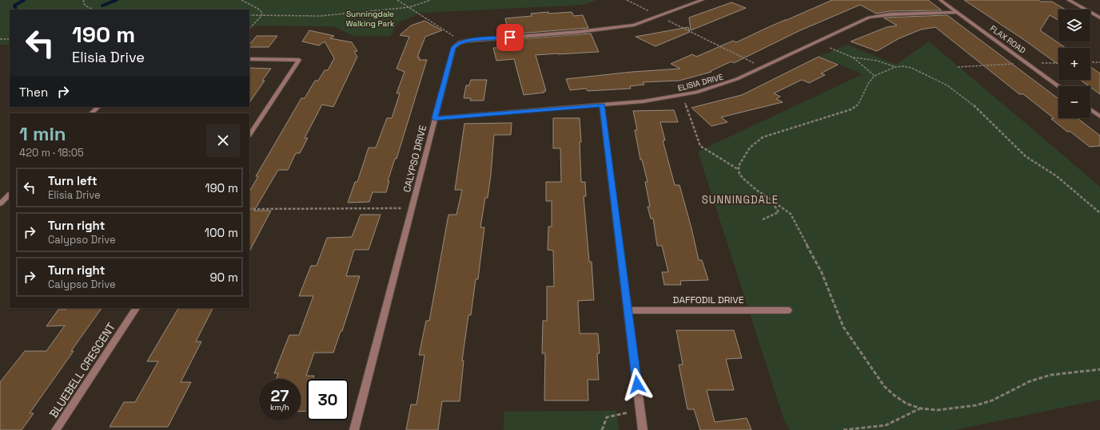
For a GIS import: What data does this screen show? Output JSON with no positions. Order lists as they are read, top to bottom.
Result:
{
  "streets": {
    "street": [
      "FLAX ROAD",
      "ELISIA DRIVE",
      "CALYPSO DRIVE",
      "DAFFODIL DRIVE",
      "BLUEBELL CRESCENT"
    ]
  },
  "crossings": [
    ["FLAX ROAD", "ELISIA DRIVE"],
    ["ELISIA DRIVE", "CALYPSO DRIVE"]
  ],
  "districts": ["SUNNINGDALE"],
  "parks": ["Sunningdale Walking Park"],
  "page": {
    "map_buttons": ["+", "−"],
    "turn": ["190 m", "Elisia Drive"],
    "then": "Then",
    "heading": ["1 min", "420 m · 18:05"],
    "list": [
      {
        "name": "Turn left",
        "note": "Elisia Drive",
        "value": "190 m"
      },
      {
        "name": "Turn right",
        "note": "Calypso Drive",
        "value": "100 m"
      },
      {
        "name": "Turn right",
        "note": "Calypso Drive",
        "value": "90 m"
      }
    ],
    "speed": "27 km/h",
    "limit": "30"
  }
}
